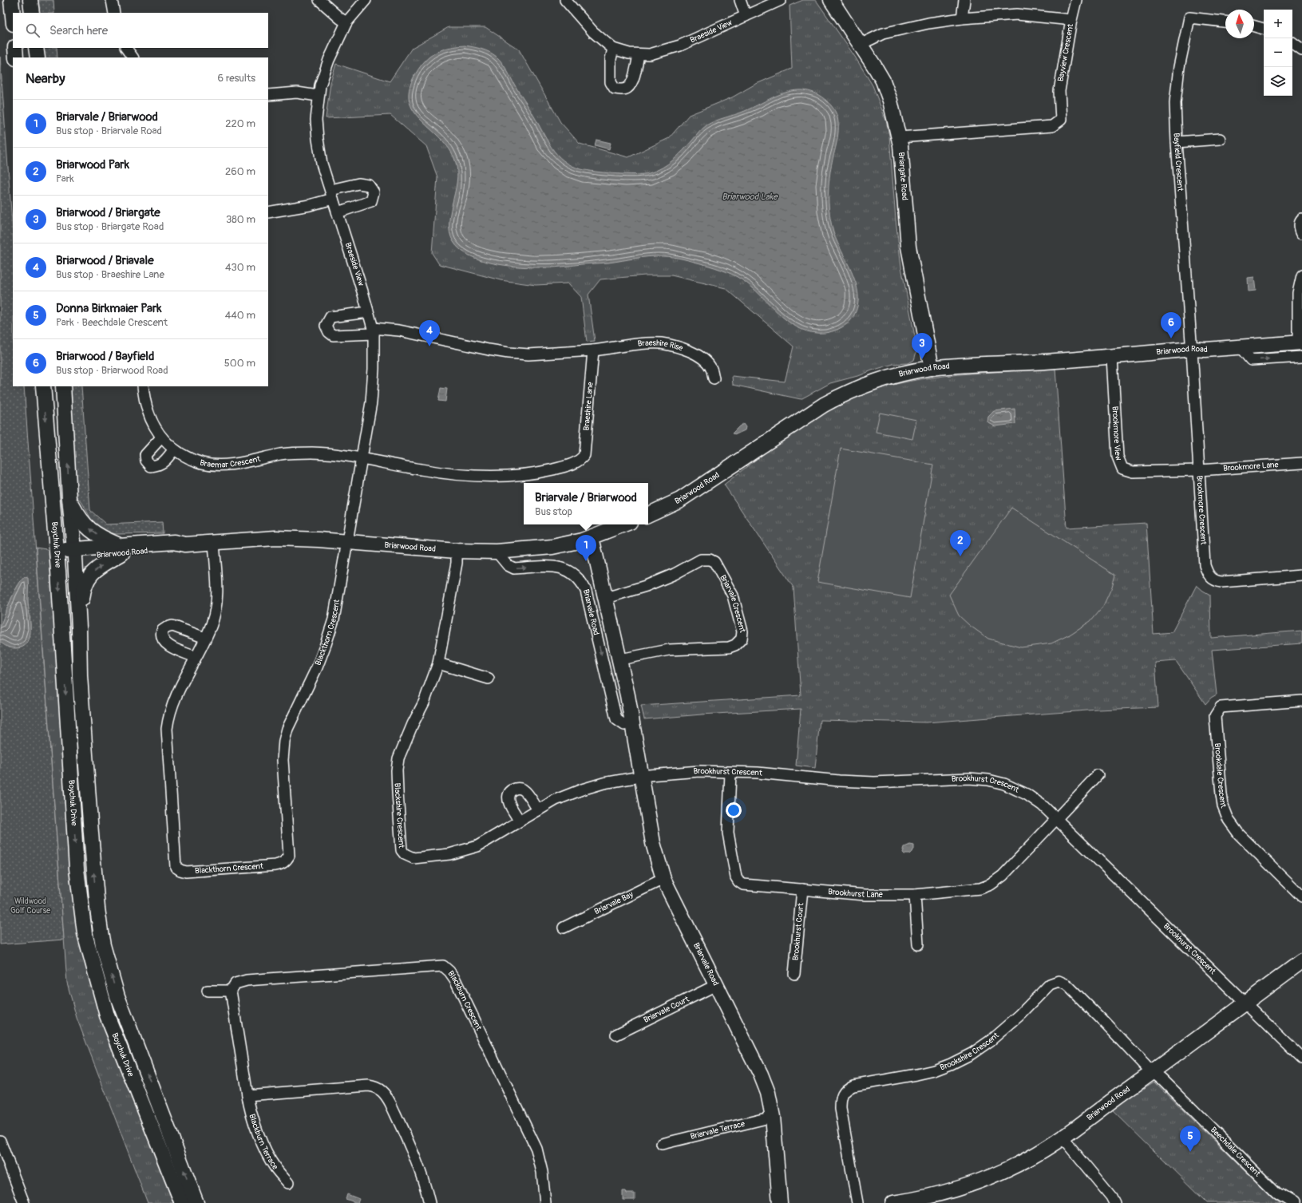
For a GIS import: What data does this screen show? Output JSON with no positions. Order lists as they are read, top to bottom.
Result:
{
  "streets": {
    "street": [
      "Braeside View",
      "Bayview Crescent",
      "Bayfield Crescent",
      "Briargate Road",
      "Braeshire Rise",
      "Briarwood Road",
      "Braeshire Lane",
      "Brookmore View",
      "Braemar Crescent",
      "Brookmore Lane",
      "Brookmore Crescent",
      "Boychuk Drive",
      "Briarvale Crescent",
      "Briarvale Road",
      "Blackthorn Crescent",
      "Brookhurst Crescent",
      "Brookdale Crescent",
      "Blackshire Crescent",
      "Brookhurst Lane",
      "Briarvale Bay",
      "Brookhurst Court",
      "Blackburn Crescent",
      "Briarvale Court",
      "Brookshire Crescent",
      "Briarvale Terrace",
      "Blackburn Terrace",
      "Beechdale Crescent"
    ]
  },
  "crossings": [
    ["Braeside View", "Briarwood Road"],
    ["Braeside View", "Braeshire Lane"],
    ["Braeside View", "Braemar Crescent"],
    ["Braeside View", "Blackthorn Crescent"],
    ["Bayview Crescent", "Briargate Road"],
    ["Bayfield Crescent", "Briarwood Road"],
    ["Bayfield Crescent", "Brookmore Crescent"],
    ["Briargate Road", "Briarwood Road"],
    ["Braeshire Rise", "Braeshire Lane"],
    ["Briarwood Road", "Brookmore View"],
    ["Briarwood Road", "Brookmore Crescent"],
    ["Briarwood Road", "Boychuk Drive"],
    ["Briarwood Road", "Briarvale Road"],
    ["Briarwood Road", "Blackthorn Crescent"],
    ["Briarwood Road", "Brookhurst Crescent"],
    ["Briarwood Road", "Blackshire Crescent"],
    ["Briarwood Road", "Brookshire Crescent"],
    ["Briarwood Road", "Beechdale Crescent"],
    ["Braeshire Lane", "Braemar Crescent"],
    ["Brookmore View", "Brookmore Lane"],
    ["Brookmore View", "Brookmore Crescent"],
    ["Brookmore Lane", "Brookmore Crescent"],
    ["Briarvale Crescent", "Briarvale Road"],
    ["Briarvale Road", "Brookhurst Crescent"],
    ["Briarvale Road", "Blackshire Crescent"],
    ["Briarvale Road", "Briarvale Bay"],
    ["Briarvale Road", "Briarvale Court"],
    ["Briarvale Road", "Briarvale Terrace"],
    ["Brookhurst Crescent", "Blackshire Crescent"],
    ["Brookhurst Crescent", "Brookhurst Lane"],
    ["Brookhurst Lane", "Brookhurst Court"],
    ["Brookshire Crescent", "Beechdale Crescent"]
  ],
  "water": ["Briarwood Lake"],
  "parks": ["Wildwood Golf Course"],
  "north": "top",
  "page": {
    "map_buttons": ["+", "−"],
    "search": "Search here",
    "heading": ["Nearby", "6 results"],
    "list": [
      {
        "mark": "1",
        "name": "Briarvale / Briarwood",
        "note": "Bus stop · Briarvale Road",
        "value": "220 m"
      },
      {
        "mark": "2",
        "name": "Briarwood Park",
        "note": "Park",
        "value": "260 m"
      },
      {
        "mark": "3",
        "name": "Briarwood / Briargate",
        "note": "Bus stop · Briargate Road",
        "value": "380 m"
      },
      {
        "mark": "4",
        "name": "Briarwood / Briavale",
        "note": "Bus stop · Braeshire Lane",
        "value": "430 m"
      },
      {
        "mark": "5",
        "name": "Donna Birkmaier Park",
        "note": "Park · Beechdale Crescent",
        "value": "440 m"
      },
      {
        "mark": "6",
        "name": "Briarwood / Bayfield",
        "note": "Bus stop · Briarwood Road",
        "value": "500 m"
      }
    ],
    "pins": [
      "6",
      "4",
      "3",
      "2",
      "1",
      "5"
    ],
    "popup": ["Briarvale / Briarwood", "Bus stop"]
  }
}
